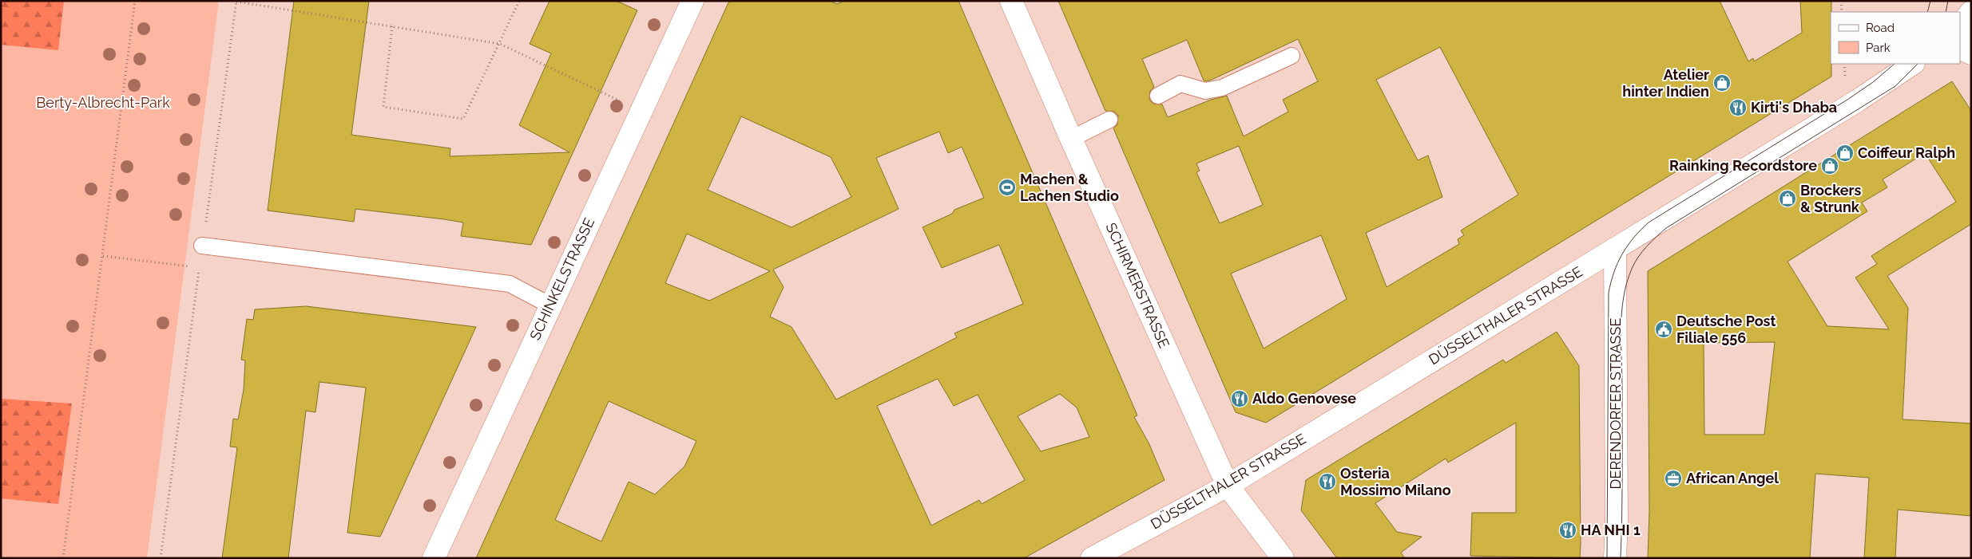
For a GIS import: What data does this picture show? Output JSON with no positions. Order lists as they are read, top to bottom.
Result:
{
  "streets": {
    "street": [
      "SCHINKELSTRASSE",
      "SCHIRMERSTRASSE",
      "DÜSSELTHALER STRASSE",
      "DERENDORFER STRASSE"
    ]
  },
  "crossings": [
    ["SCHIRMERSTRASSE", "DÜSSELTHALER STRASSE"],
    ["DÜSSELTHALER STRASSE", "DERENDORFER STRASSE"]
  ],
  "parks": ["Berty-Albrecht-Park"],
  "places": {
    "shop": [
      "Atelier hinter Indien",
      "Coiffeur Ralph",
      "Rainking Recordstore",
      "Brockers & Strunk"
    ],
    "restaurant": [
      "Kirti's Dhaba",
      "Aldo Genovese",
      "Osteria Mossimo Milano",
      "HA NHI 1"
    ],
    "sports": ["Machen & Lachen Studio"],
    "public building": ["Deutsche Post Filiale 556"],
    "office": ["African Angel"]
  },
  "legend": ["Road", "Park"]
}
